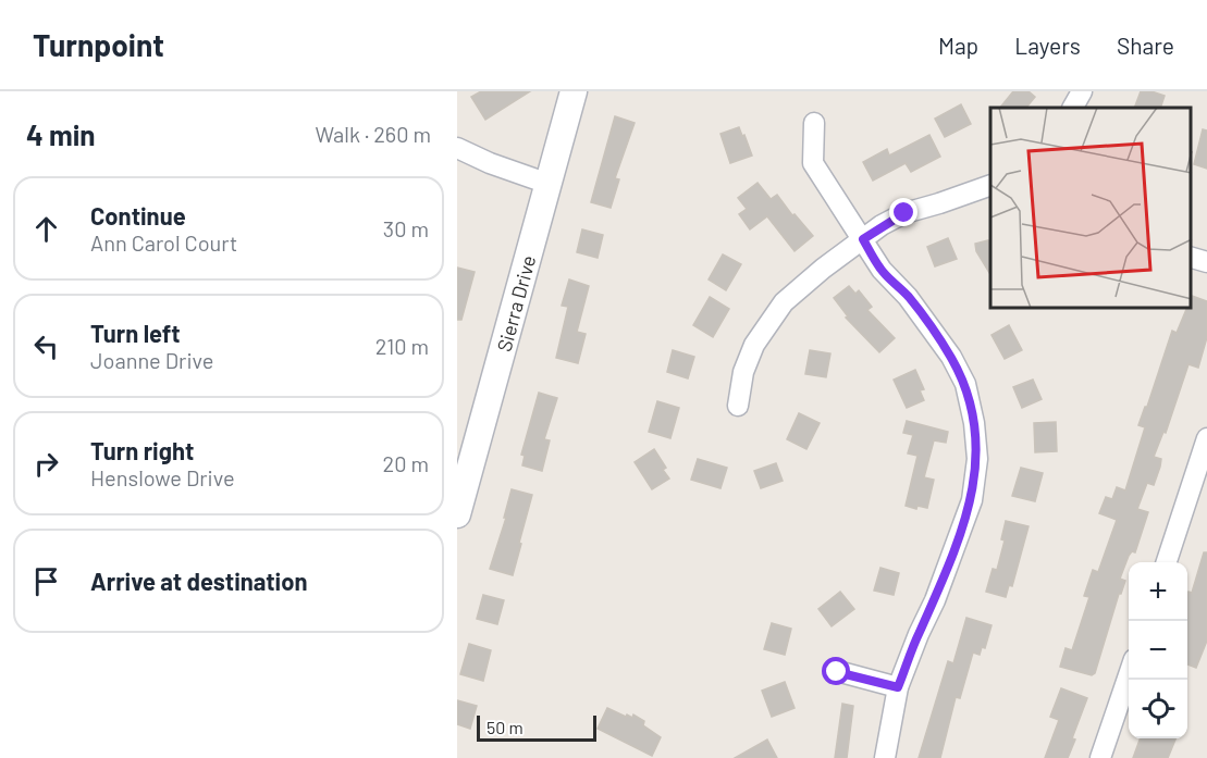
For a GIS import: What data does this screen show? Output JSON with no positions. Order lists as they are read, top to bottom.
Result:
{
  "streets": {
    "street": ["Sierra Drive"]
  },
  "scale_bar": "50 m",
  "page": {
    "header": "Turnpoint",
    "nav": ["Map", "Layers", "Share"],
    "heading": ["4 min", "Walk · 260 m"],
    "list": [
      ["Continue", "Ann Carol Court", "30 m"],
      ["Turn left", "Joanne Drive", "210 m"],
      ["Turn right", "Henslowe Drive", "20 m"],
      "Arrive at destination"
    ],
    "map_buttons": ["+", "−"],
    "scale": "50 m"
  }
}
